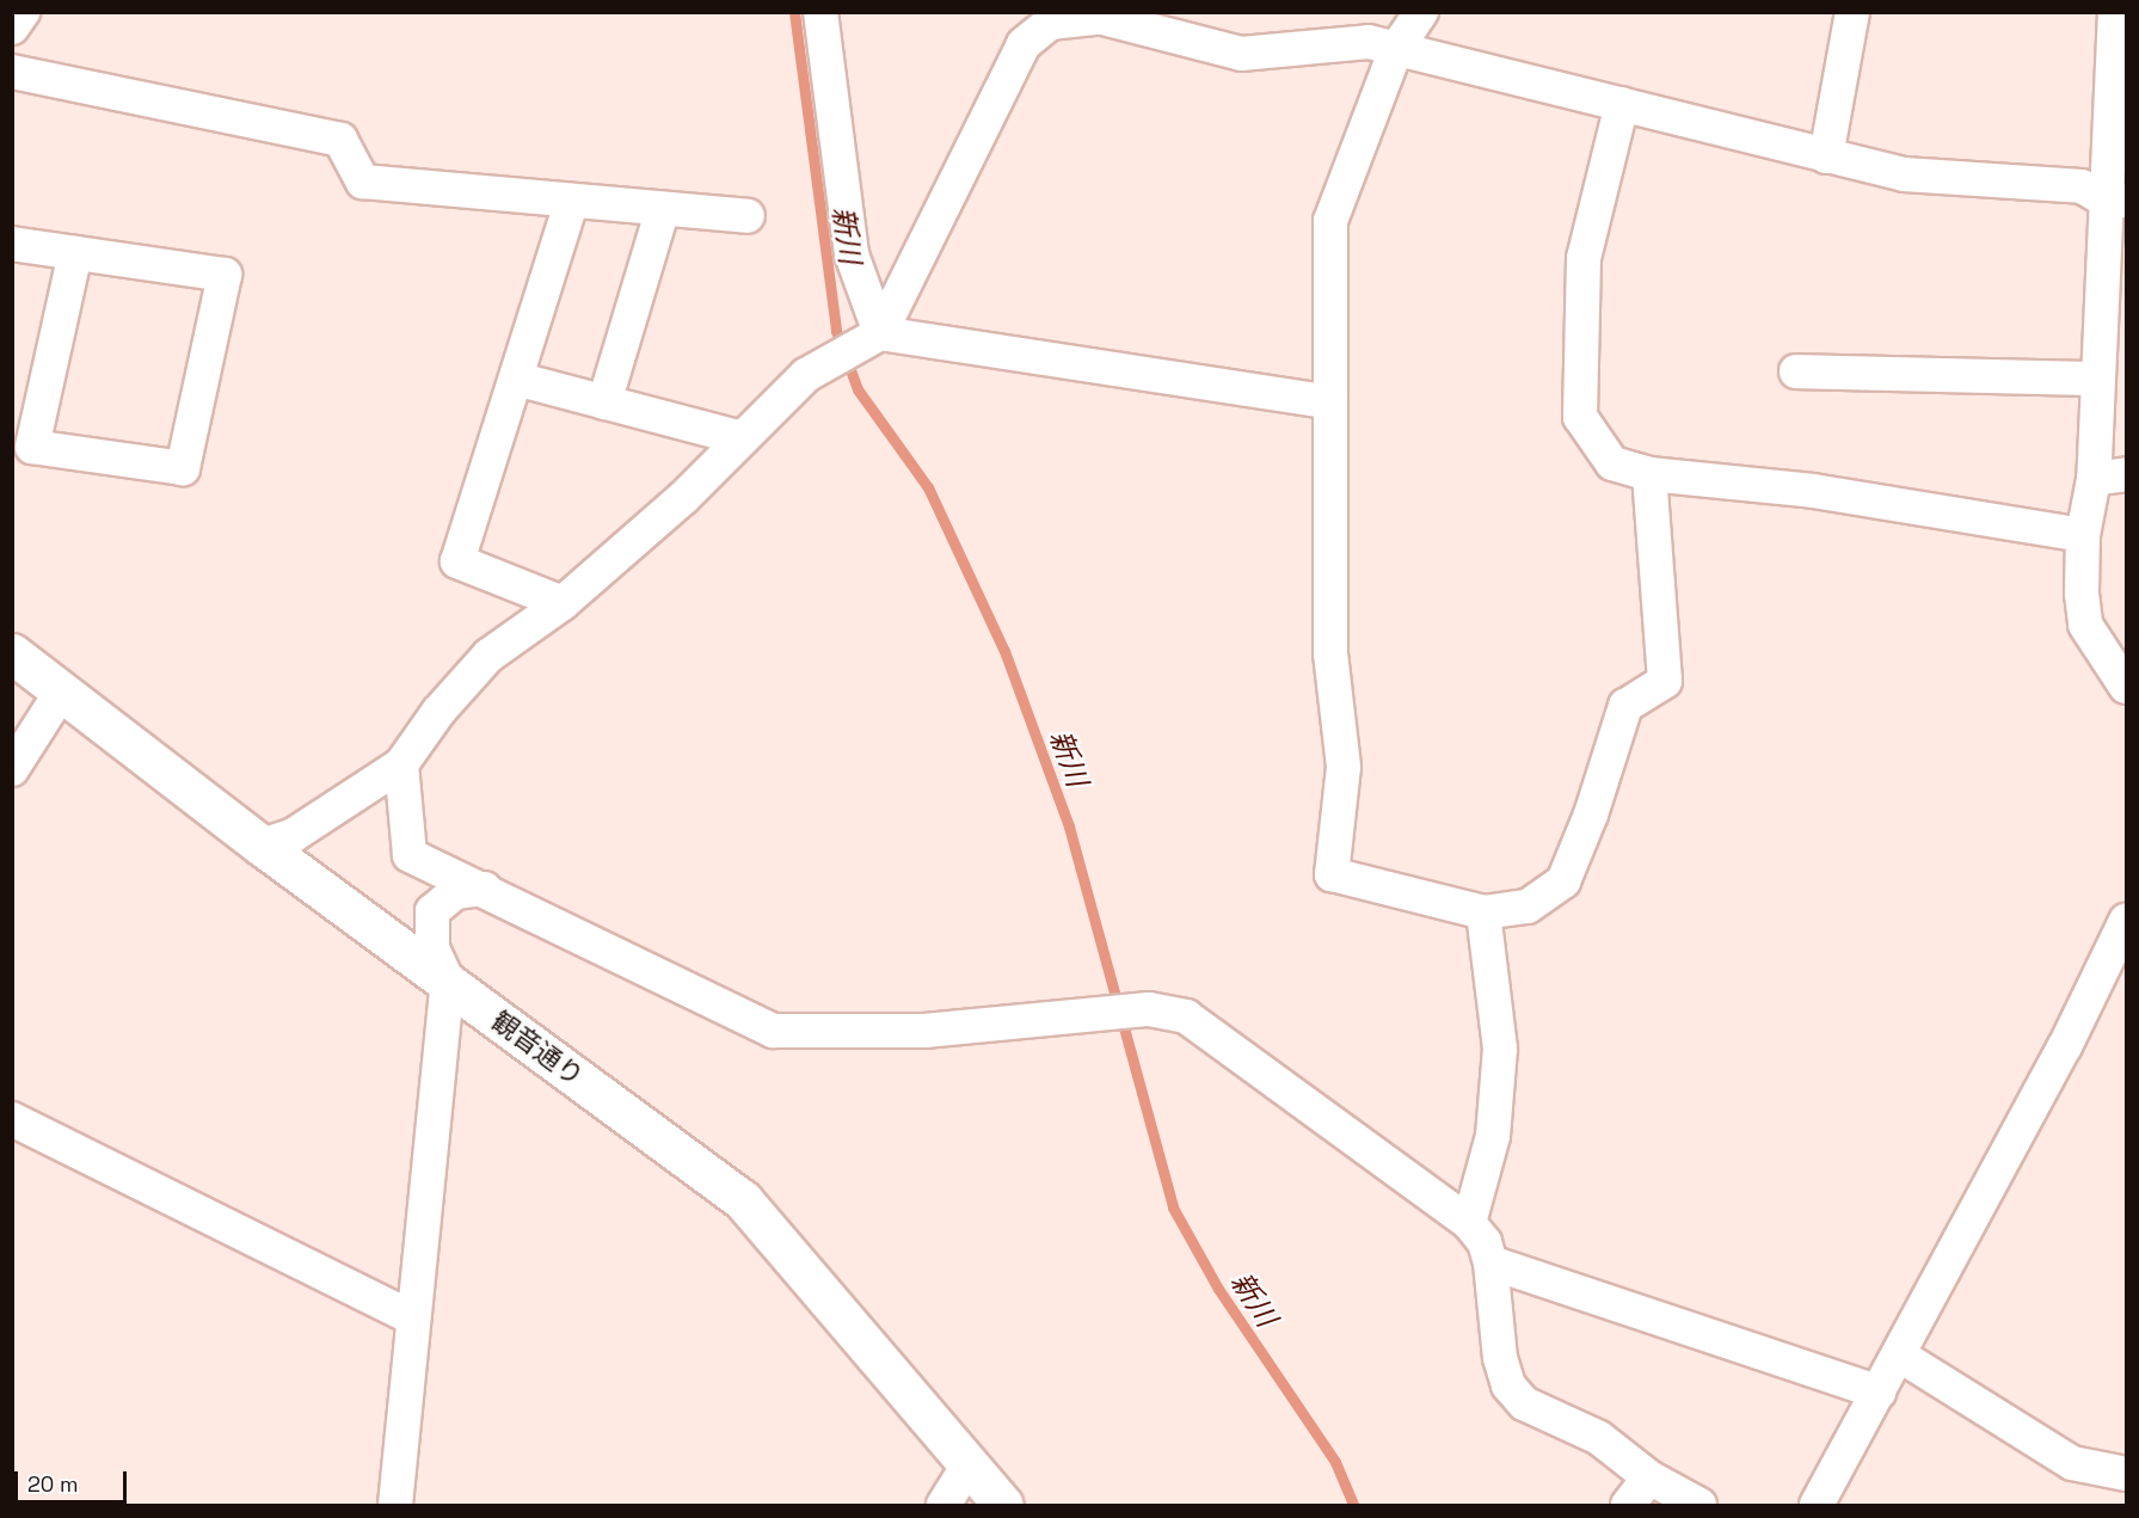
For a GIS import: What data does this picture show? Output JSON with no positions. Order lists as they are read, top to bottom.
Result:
{
  "streets": {
    "street": ["観音通り"]
  },
  "water": ["新川"],
  "scale_bar": "20 m"
}
